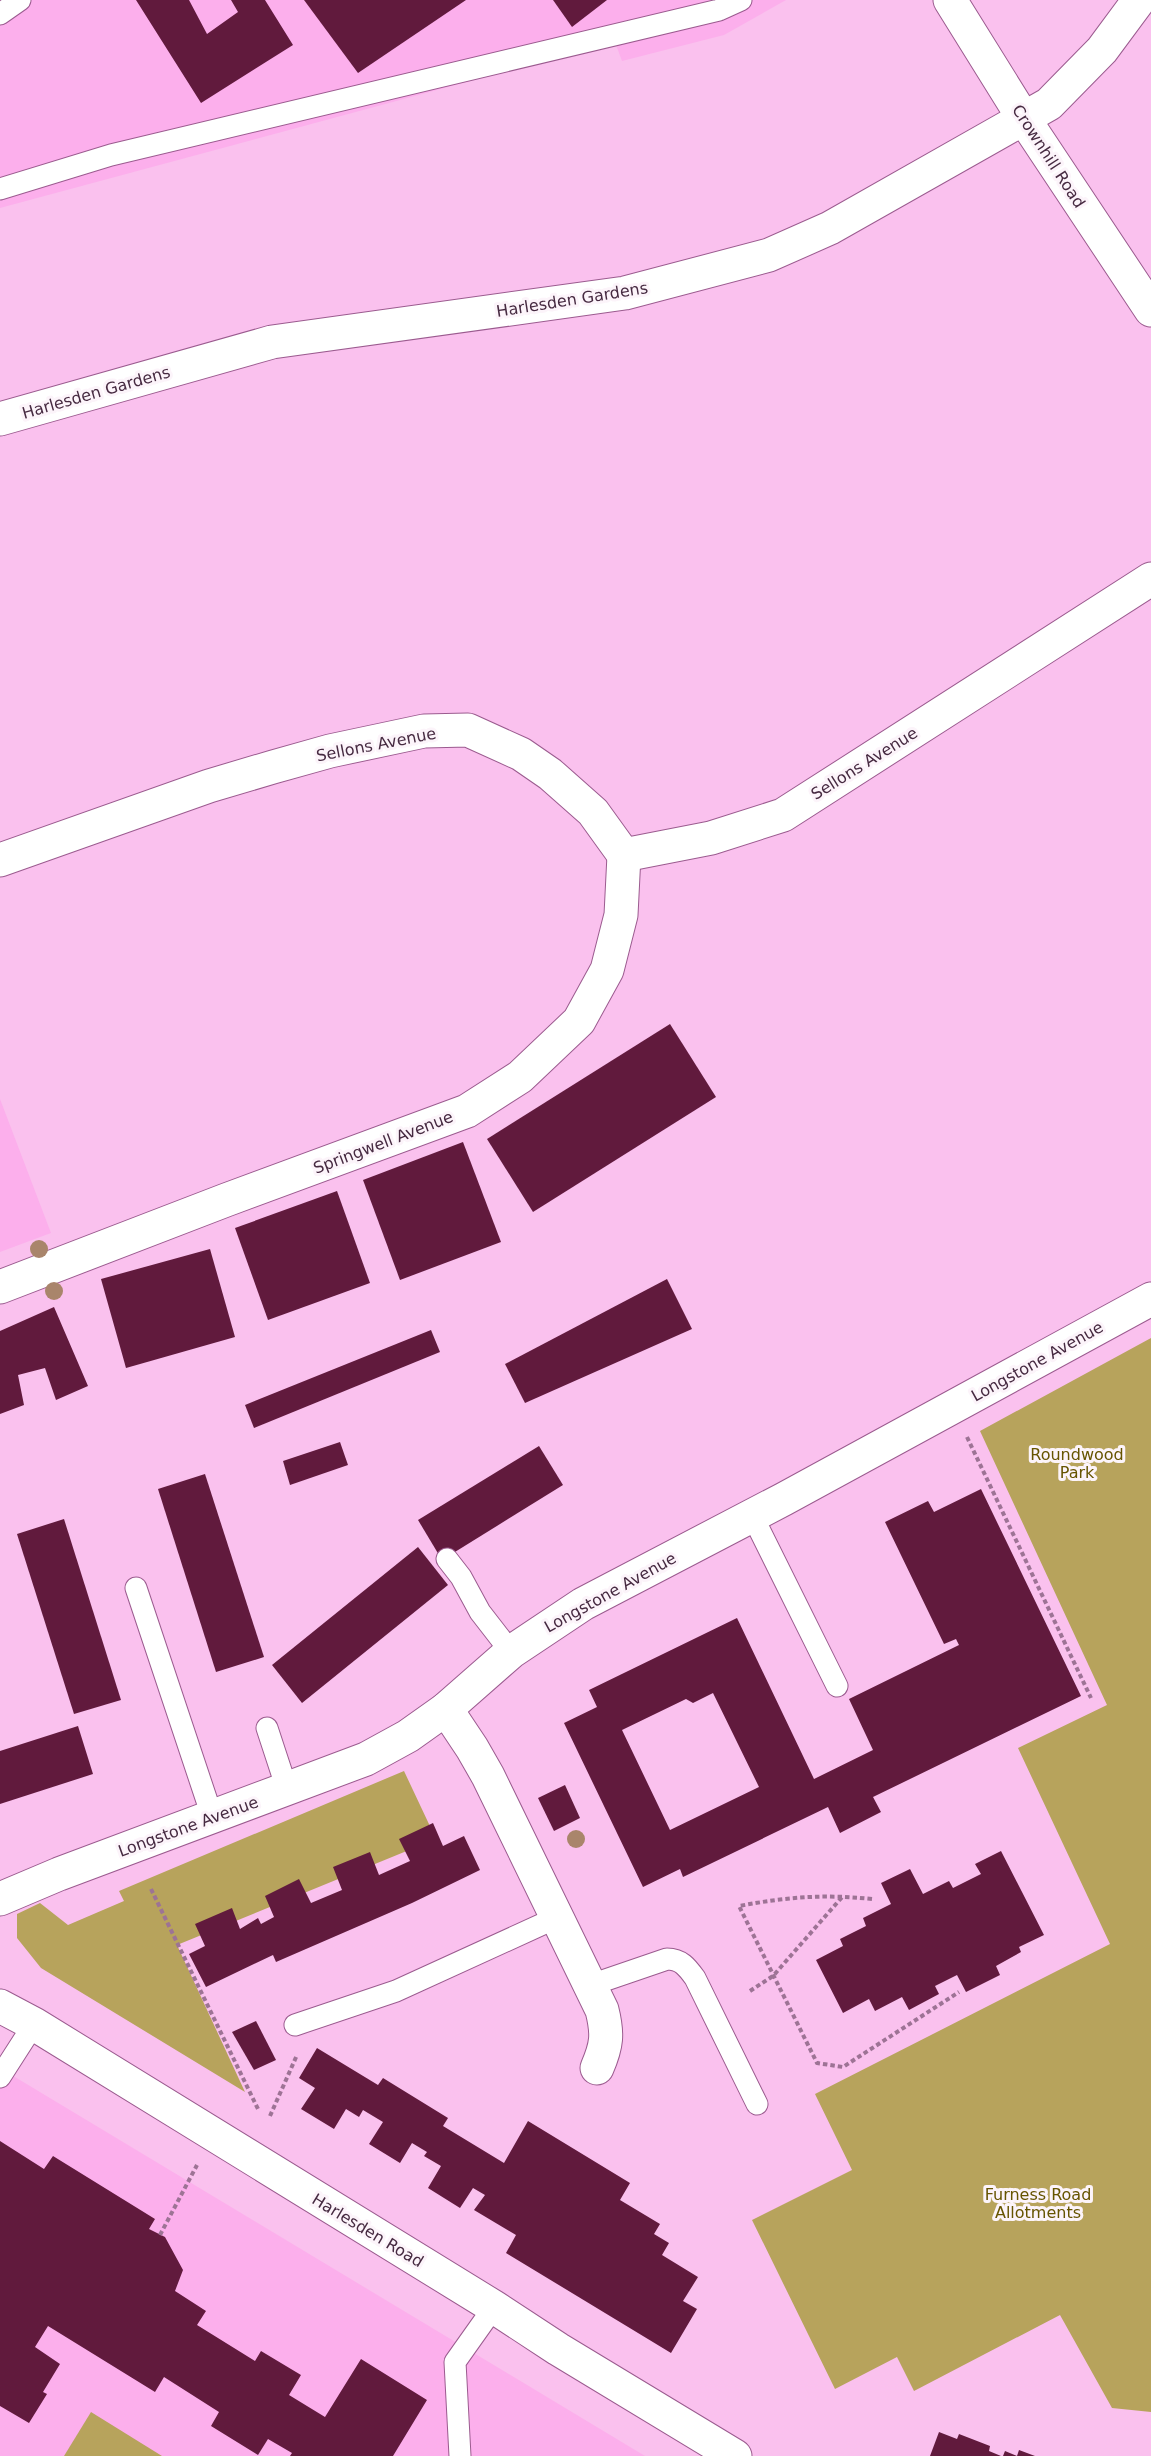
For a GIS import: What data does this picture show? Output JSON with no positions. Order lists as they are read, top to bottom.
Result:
{
  "streets": {
    "street": [
      "Crownhill Road",
      "Harlesden Gardens",
      "Sellons Avenue",
      "Springwell Avenue",
      "Longstone Avenue",
      "Harlesden Road"
    ]
  },
  "crossings": [
    ["Crownhill Road", "Harlesden Gardens"],
    ["Sellons Avenue", "Springwell Avenue"]
  ],
  "parks": ["Roundwood Park", "Furness Road Allotments"]
}
